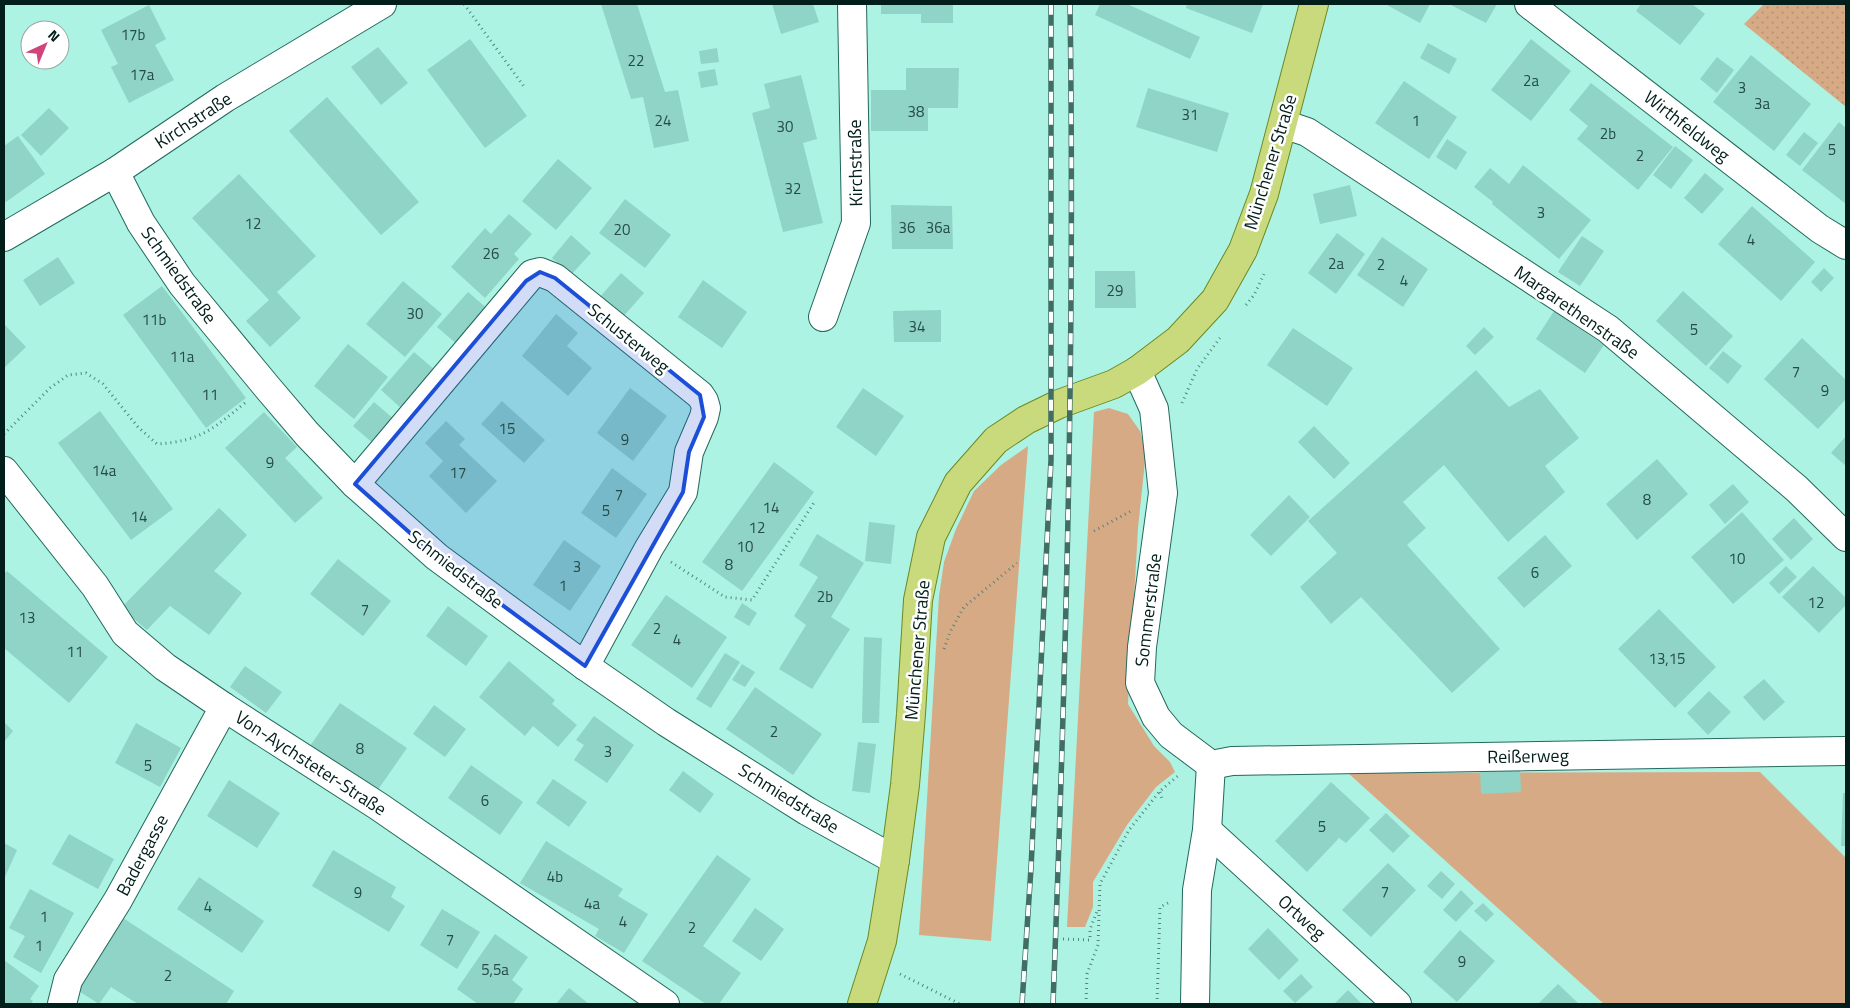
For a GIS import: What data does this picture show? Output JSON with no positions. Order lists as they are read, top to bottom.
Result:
{
  "streets": {
    "main road": ["Münchener Straße"],
    "street": [
      "Kirchstraße",
      "Wirthfeldweg",
      "Schmiedstraße",
      "Margarethenstraße",
      "Schusterweg",
      "Sommerstraße",
      "Reißerweg",
      "Von-Aychsteter-Straße",
      "Badergasse",
      "Ortweg"
    ]
  },
  "crossings": [
    ["Kirchstraße", "Schmiedstraße"],
    ["Münchener Straße", "Schmiedstraße"],
    ["Münchener Straße", "Margarethenstraße"],
    ["Münchener Straße", "Sommerstraße"],
    ["Schmiedstraße", "Schusterweg"],
    ["Sommerstraße", "Reißerweg"],
    ["Von-Aychsteter-Straße", "Badergasse"]
  ],
  "house_numbers": [
    "17b",
    "22",
    "17a",
    "2a",
    "3",
    "3a",
    "38",
    "31",
    "24",
    "1",
    "30",
    "2b",
    "5",
    "2",
    "32",
    "3",
    "12",
    "36",
    "36a",
    "20",
    "4",
    "26",
    "2a",
    "2",
    "4",
    "29",
    "30",
    "11b",
    "34",
    "5",
    "11a",
    "7",
    "9",
    "11",
    "15",
    "9",
    "9",
    "14a",
    "17",
    "7",
    "8",
    "14",
    "5",
    "14",
    "12",
    "10",
    "10",
    "8",
    "3",
    "6",
    "1",
    "2b",
    "12",
    "7",
    "13",
    "2",
    "4",
    "11",
    "13,15",
    "2",
    "8",
    "3",
    "5",
    "6",
    "5",
    "4b",
    "7",
    "9",
    "4a",
    "4",
    "1",
    "4",
    "2",
    "7",
    "1",
    "9",
    "5,5a",
    "2"
  ],
  "north": "top right"
}
